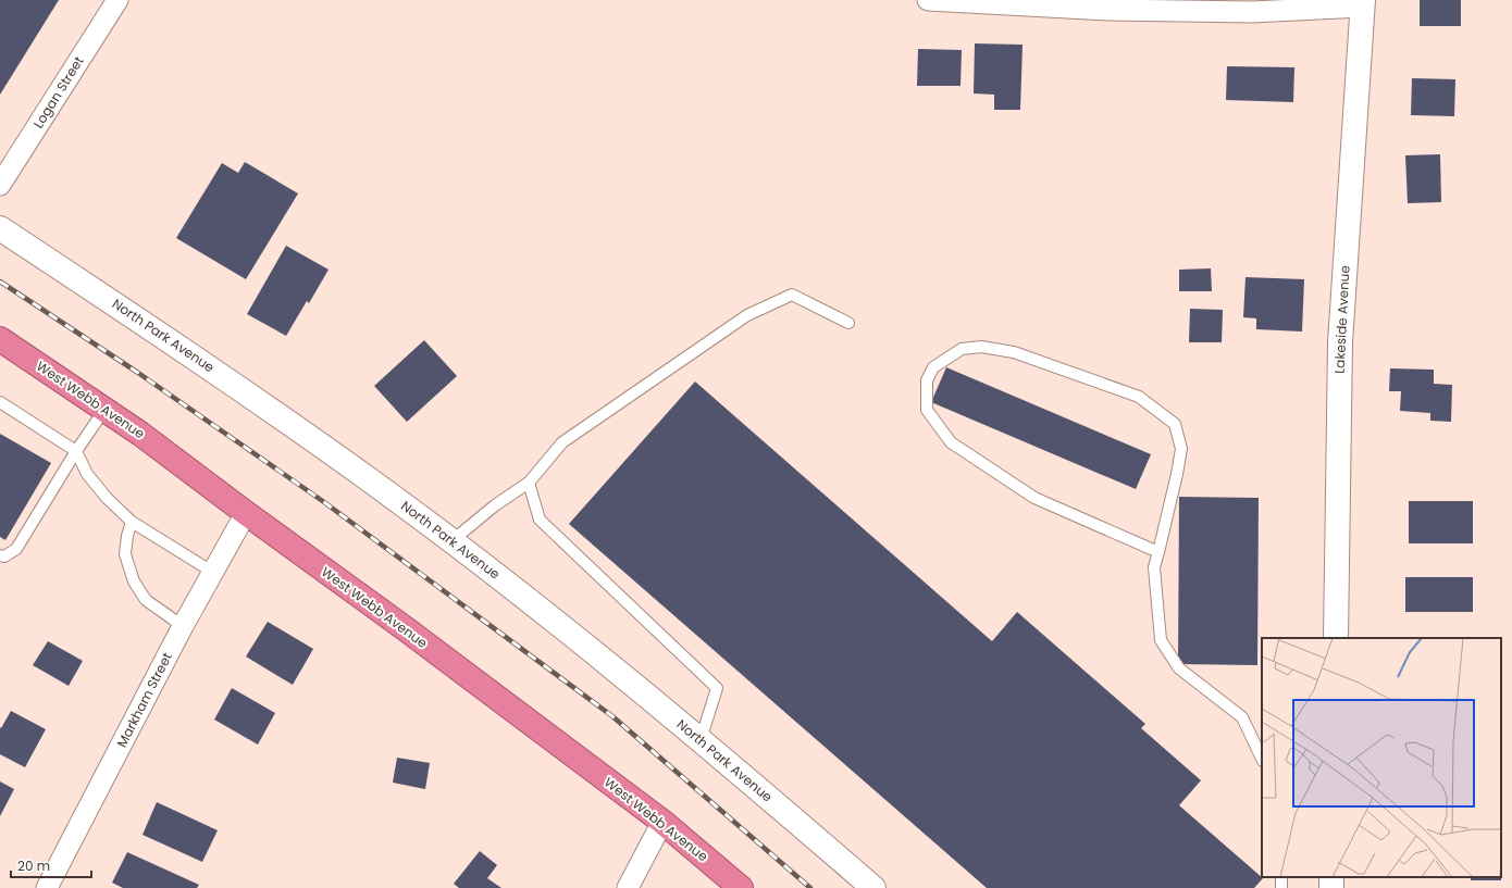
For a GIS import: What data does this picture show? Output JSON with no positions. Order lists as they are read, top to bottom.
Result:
{
  "streets": {
    "highway": ["West Webb Avenue"],
    "street": [
      "Logan Street",
      "Lakeside Avenue",
      "North Park Avenue",
      "Markham Street"
    ]
  },
  "crossings": [
    ["West Webb Avenue", "Markham Street"]
  ],
  "scale_bar": "20 m"
}
